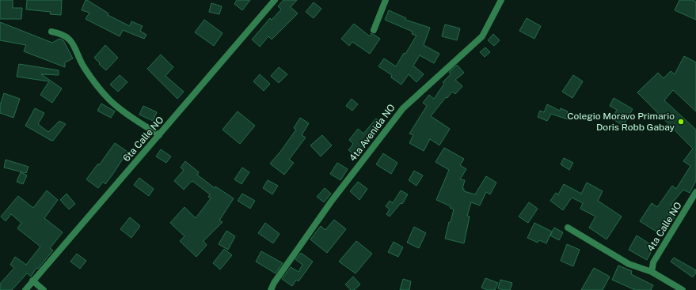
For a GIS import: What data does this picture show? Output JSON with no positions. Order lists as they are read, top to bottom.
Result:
{
  "streets": {
    "street": ["4ta Avenida NO", "6ta Calle NO", "4ta Calle NO"]
  },
  "places": ["Colegio Moravo Primario Doris Robb Gabay"]
}
